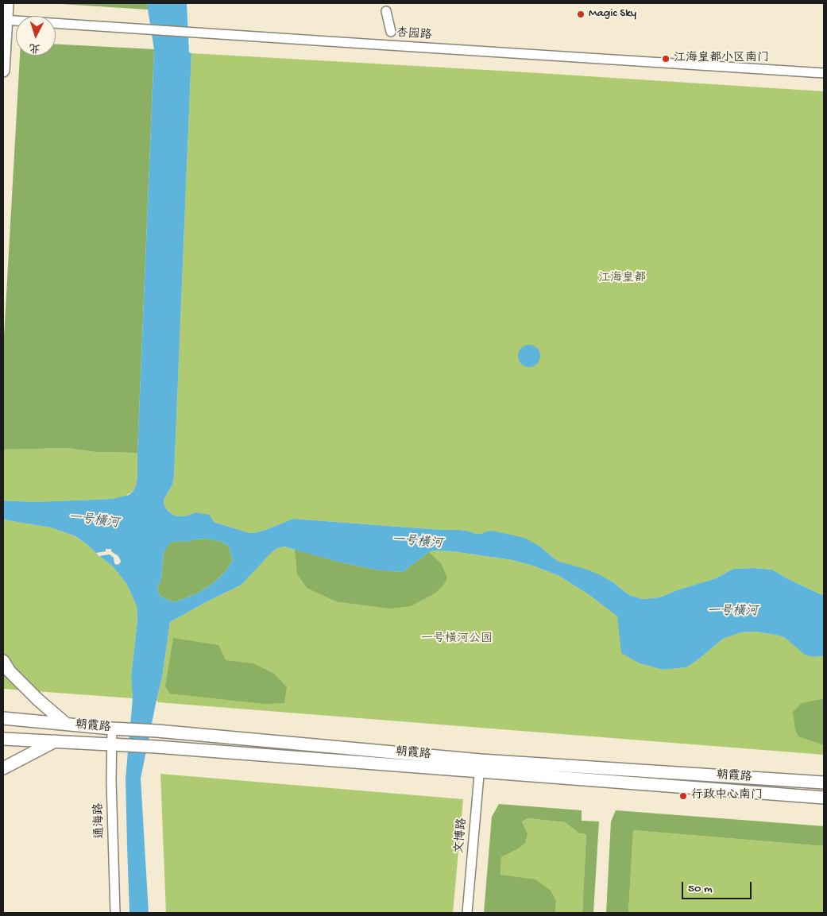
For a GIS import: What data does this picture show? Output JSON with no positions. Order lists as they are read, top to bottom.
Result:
{
  "streets": {
    "main road": ["朝霞路"],
    "street": ["杏园路", "通海路", "文博路"]
  },
  "crossings": [
    ["朝霞路", "通海路"],
    ["朝霞路", "文博路"]
  ],
  "water": ["一号横河"],
  "parks": ["江海皇都", "一号横河公园"],
  "places": ["Magic Sky", "江海皇都小区南门", "行政中心南门"],
  "scale_bar": "50 m",
  "north": "bottom"
}
